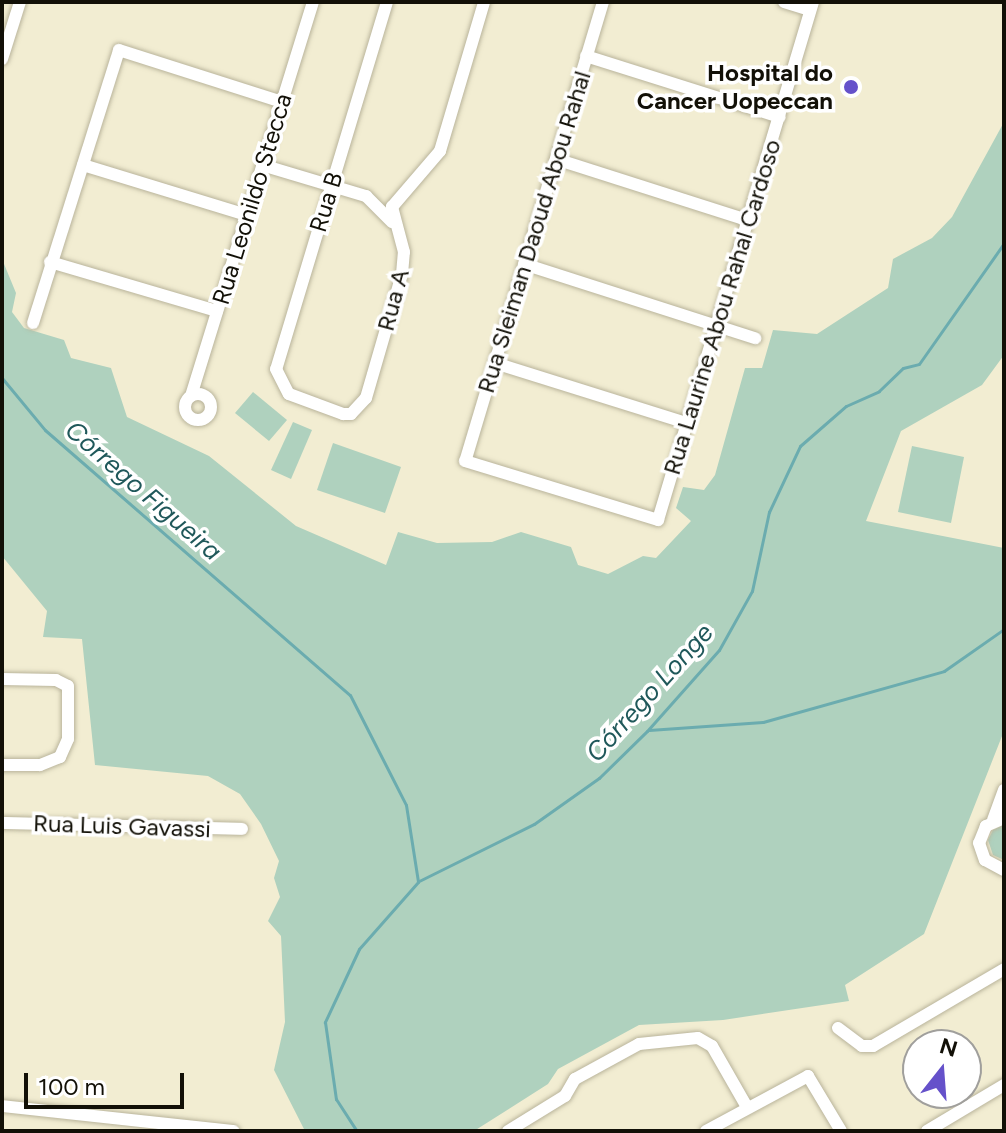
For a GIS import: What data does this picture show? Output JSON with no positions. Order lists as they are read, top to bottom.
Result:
{
  "streets": {
    "street": [
      "Rua Leonildo Stecca",
      "Rua B",
      "Rua Sleiman Daoud Abou Rahal",
      "Rua A",
      "Rua Laurine Abou Rahal Cardoso",
      "Rua Luis Gavassi"
    ]
  },
  "crossings": [
    ["Rua B", "Rua A"],
    ["Rua Sleiman Daoud Abou Rahal", "Rua Laurine Abou Rahal Cardoso"]
  ],
  "water": ["Córrego Figueira", "Córrego Longe"],
  "places": ["Hospital do Cancer Uopeccan"],
  "scale_bar": "100 m",
  "north": "top"
}
